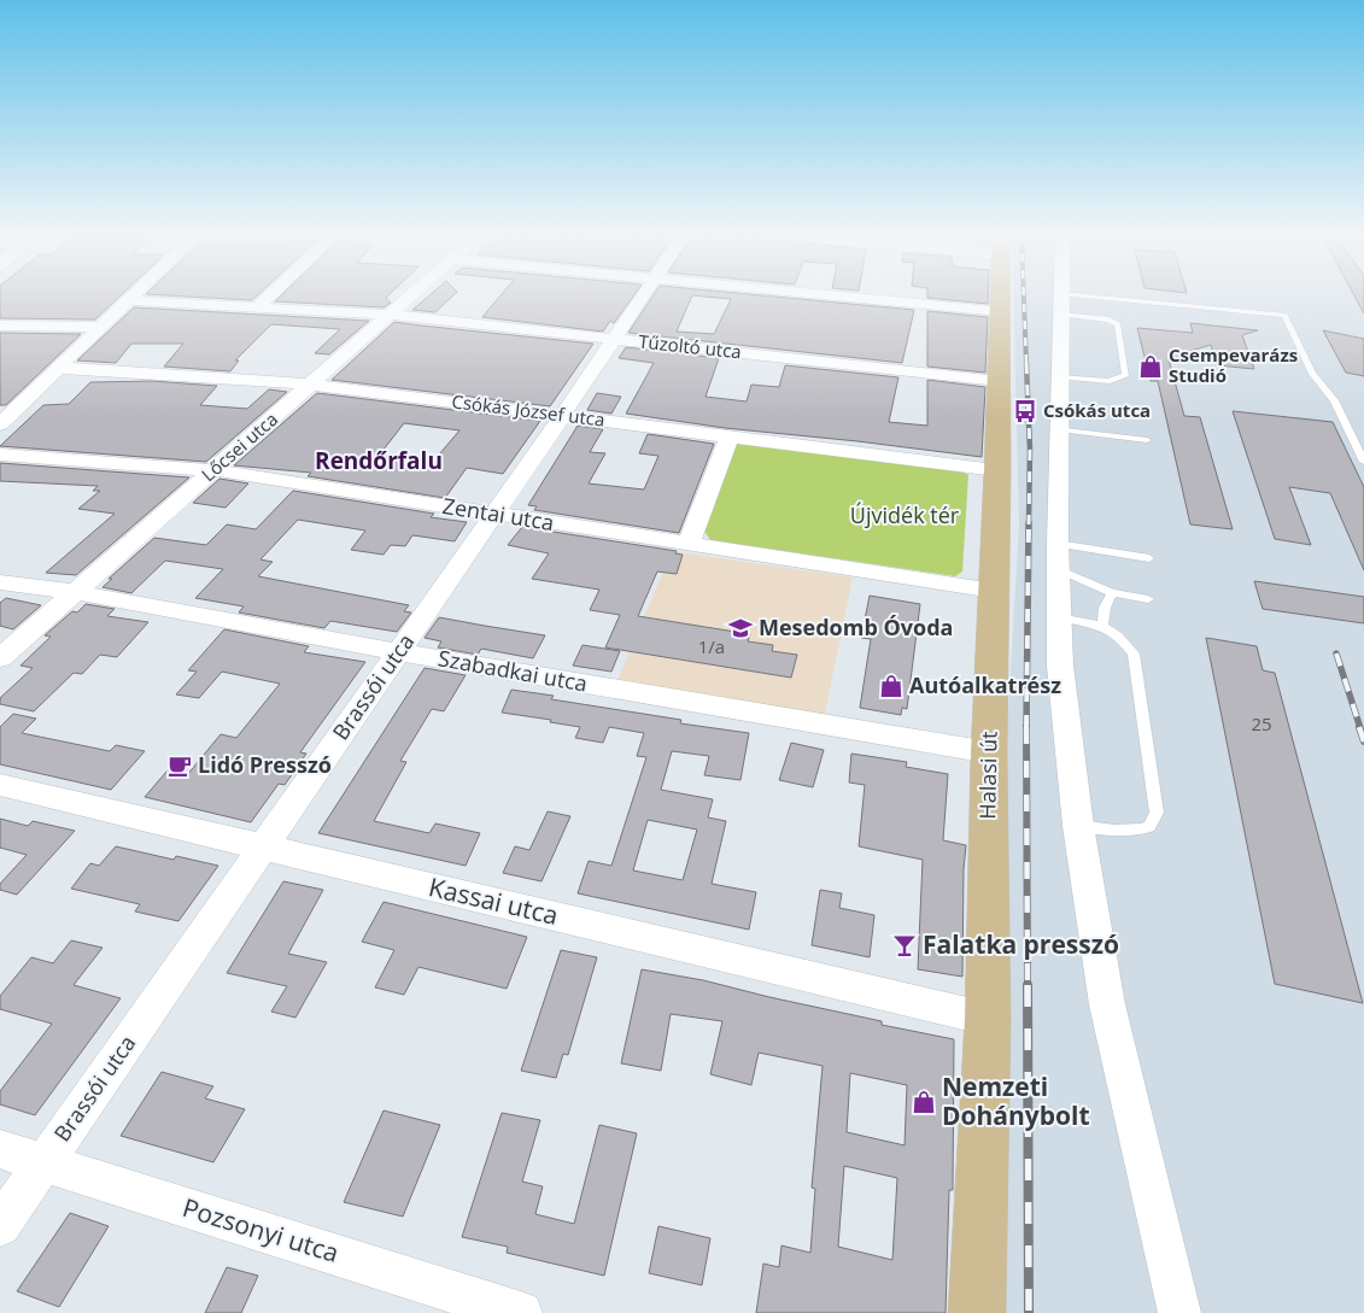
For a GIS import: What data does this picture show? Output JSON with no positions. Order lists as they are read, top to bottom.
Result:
{
  "streets": {
    "main road": ["Halasi út"],
    "street": [
      "Tűzoltó utca",
      "Csókás József utca",
      "Lőcsei utca",
      "Zentai utca",
      "Szabadkai utca",
      "Brassói utca",
      "Kassai utca",
      "Pozsonyi utca"
    ]
  },
  "crossings": [
    ["Tűzoltó utca", "Lőcsei utca"],
    ["Tűzoltó utca", "Brassói utca"],
    ["Tűzoltó utca", "Halasi út"],
    ["Csókás József utca", "Lőcsei utca"],
    ["Csókás József utca", "Brassói utca"],
    ["Csókás József utca", "Halasi út"],
    ["Lőcsei utca", "Zentai utca"],
    ["Lőcsei utca", "Szabadkai utca"],
    ["Zentai utca", "Brassói utca"],
    ["Zentai utca", "Halasi út"],
    ["Szabadkai utca", "Brassói utca"],
    ["Szabadkai utca", "Halasi út"],
    ["Brassói utca", "Kassai utca"],
    ["Brassói utca", "Pozsonyi utca"],
    ["Halasi út", "Kassai utca"]
  ],
  "districts": ["Rendőrfalu"],
  "parks": ["Újvidék tér"],
  "places": {
    "shop": ["Csempevarázs Studió", "Autóalkatrész", "Nemzeti Dohánybolt"],
    "bus stop": ["Csókás utca"],
    "school or university": ["Mesedomb Óvoda"],
    "cafe": ["Lidó Presszó"],
    "bar": ["Falatka presszó"]
  },
  "house_numbers": ["1/a", "25"]
}
